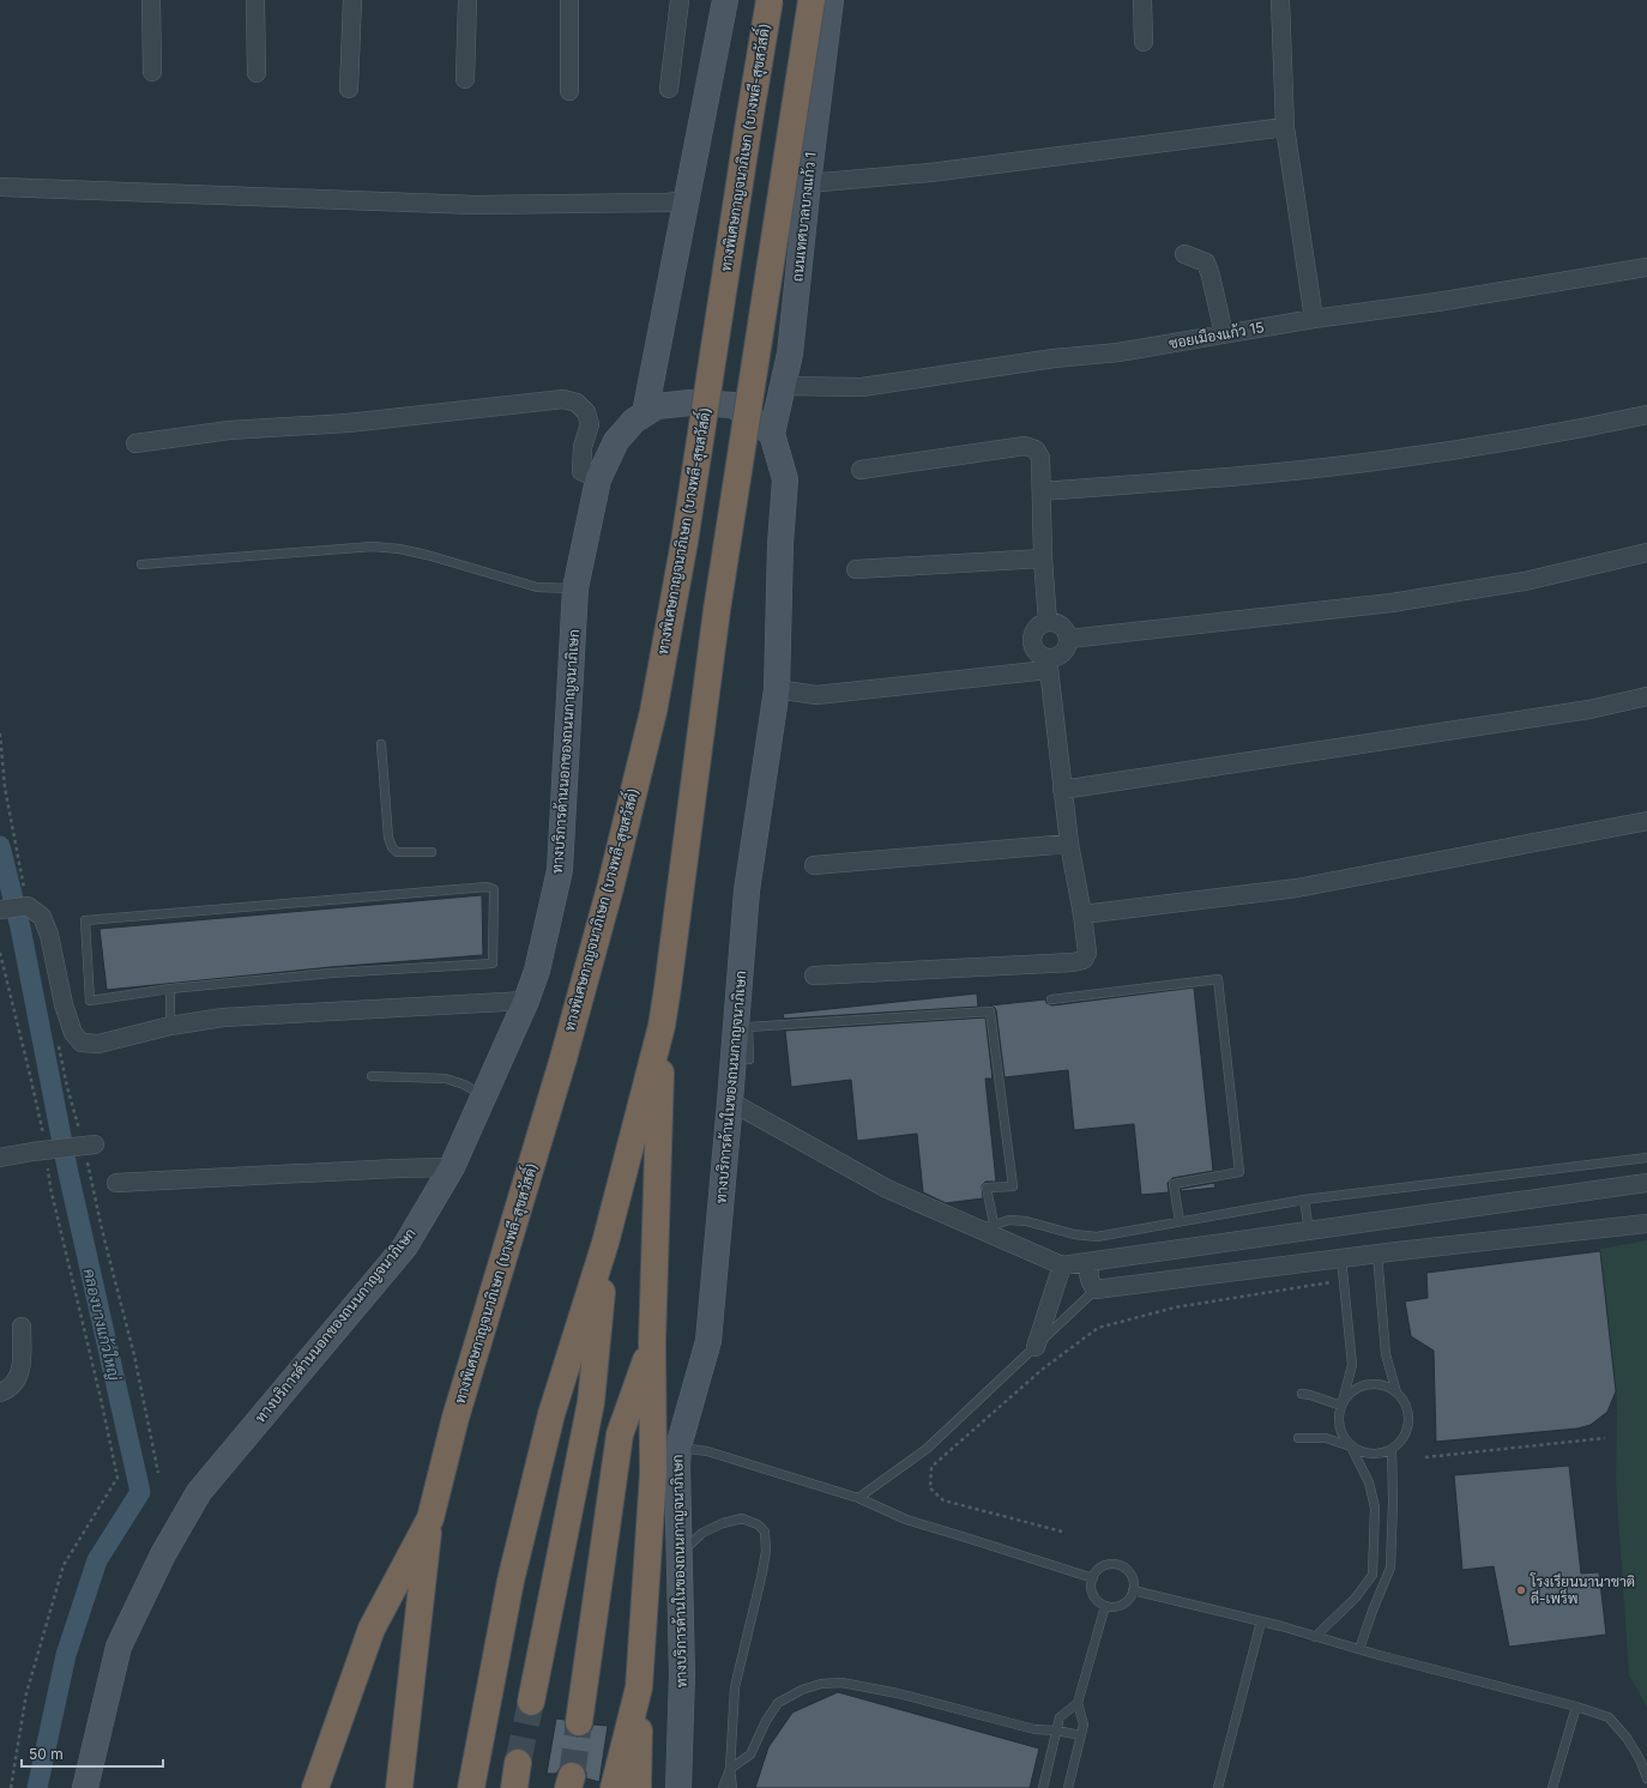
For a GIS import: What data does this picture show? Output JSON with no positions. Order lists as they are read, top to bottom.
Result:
{
  "streets": {
    "highway": ["ทางพิเศษกาญจนาภิเษก (บางพลี-สุขสวัสดิ์)"],
    "main road": ["ถนนเทศบาลบางแก้ว 1", "ทางบริการด้านนอกของถนนกาญจนาภิเษก", "ทางบริการด้านในของถนนกาญจนาภิเษก"],
    "street": ["ซอยเมืองแก้ว 15"]
  },
  "crossings": [
    ["ถนนเทศบาลบางแก้ว 1", "ซอยเมืองแก้ว 15"],
    ["ถนนเทศบาลบางแก้ว 1", "ทางบริการด้านนอกของถนนกาญจนาภิเษก"],
    ["ถนนเทศบาลบางแก้ว 1", "ทางบริการด้านในของถนนกาญจนาภิเษก"],
    ["ทางบริการด้านนอกของถนนกาญจนาภิเษก", "ทางบริการด้านในของถนนกาญจนาภิเษก"]
  ],
  "water": ["คลองบางแก้วใหญ่"],
  "places": ["โรงเรียนนานาชาติ ดี-เพร็พ"],
  "scale_bar": "50 m"
}
